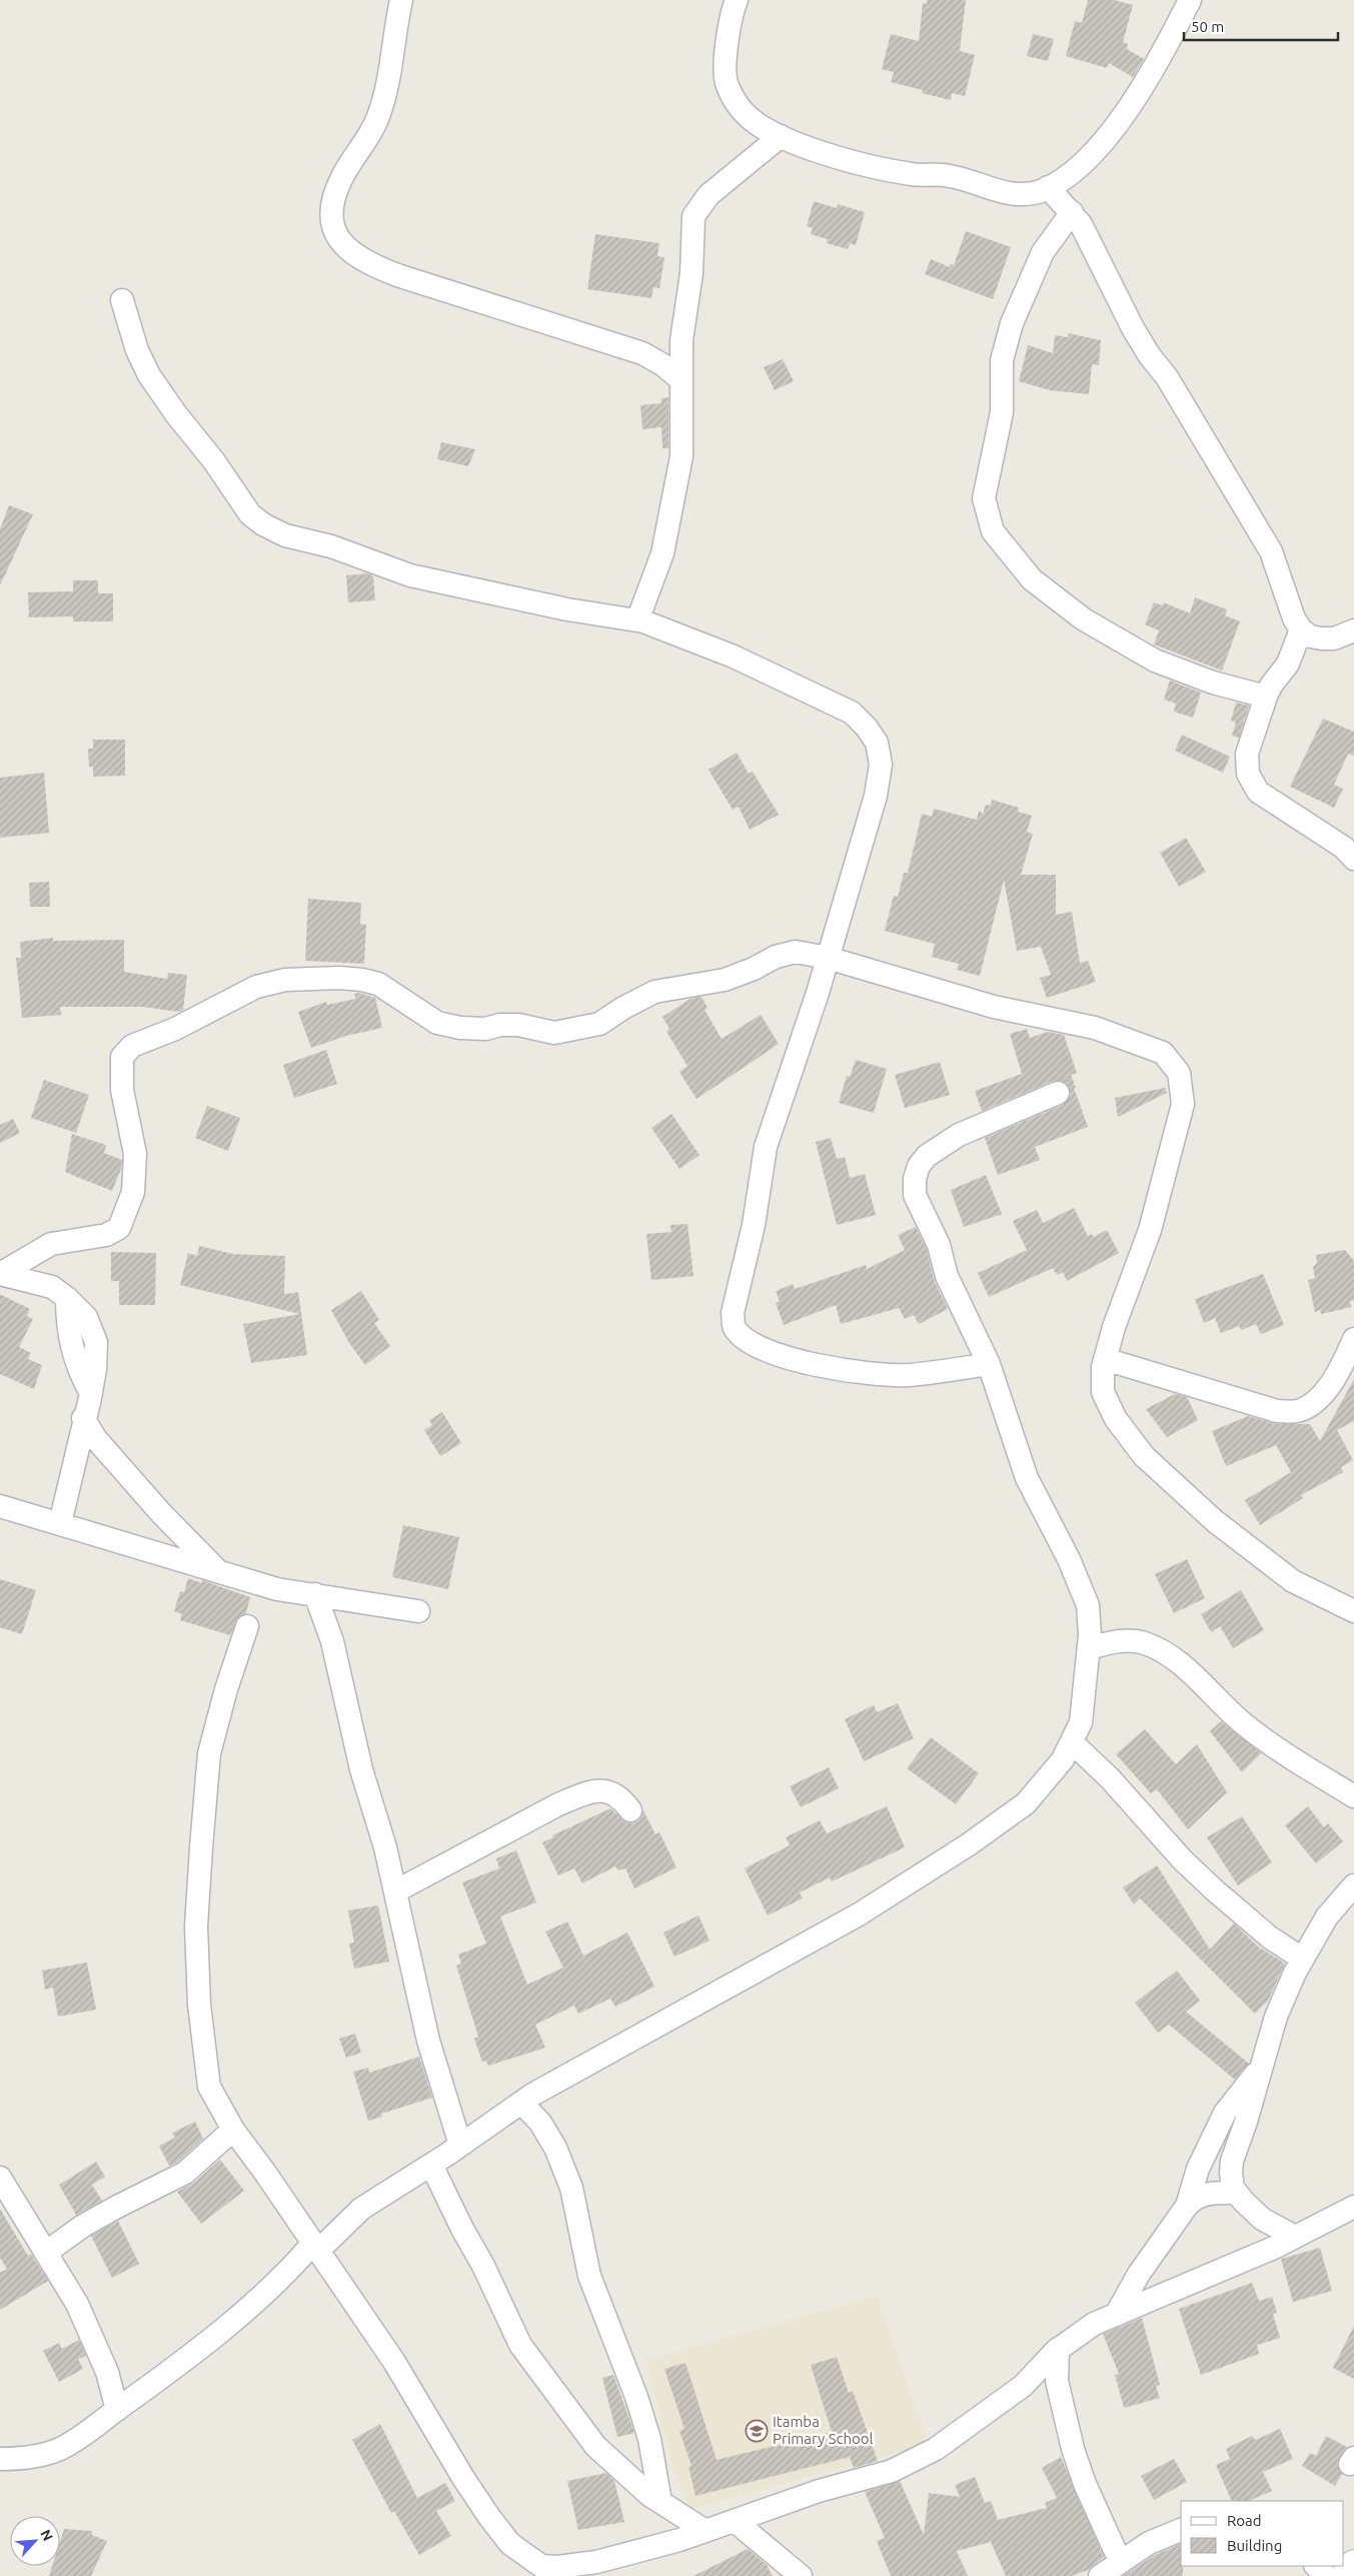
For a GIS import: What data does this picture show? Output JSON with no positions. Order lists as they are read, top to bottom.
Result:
{
  "places": {
    "school or university": ["Itamba Primary School"]
  },
  "legend": ["Road", "Building"],
  "scale_bar": "50 m",
  "north": "top right"
}
